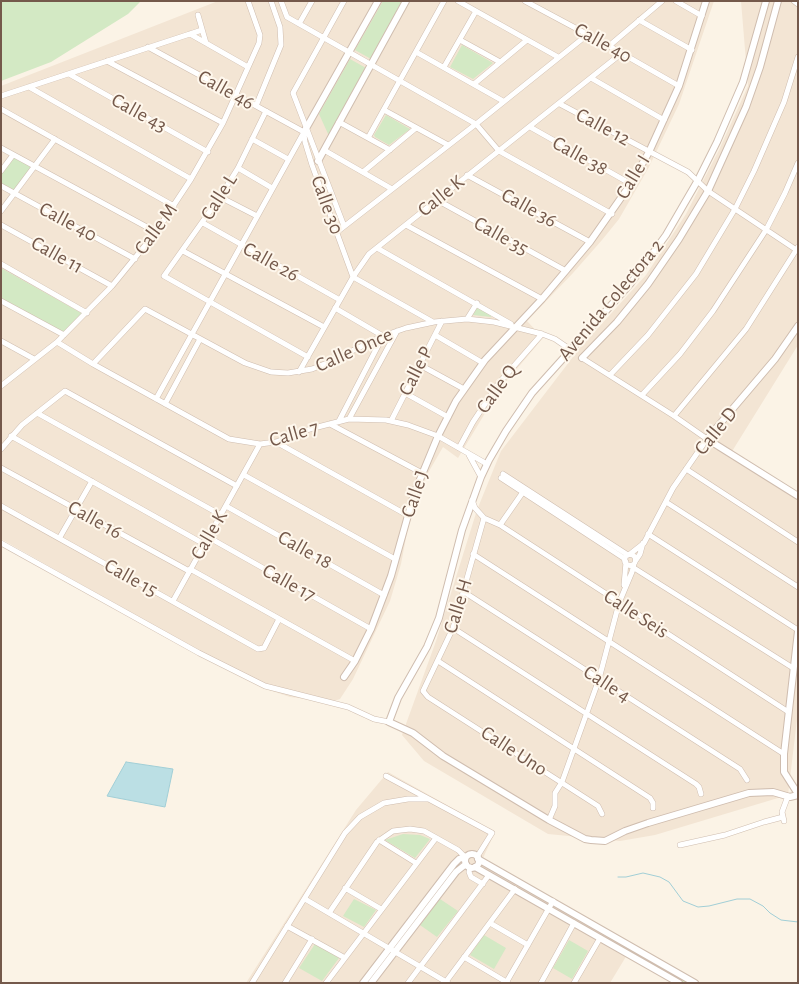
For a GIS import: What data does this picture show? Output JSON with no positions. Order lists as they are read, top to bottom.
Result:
{
  "streets": {
    "street": [
      "Calle 40",
      "Calle 46",
      "Calle 43",
      "Calle 12",
      "Calle 38",
      "Calle I",
      "Calle K",
      "Calle L",
      "Calle 30",
      "Calle 36",
      "Calle M",
      "Calle 35",
      "Calle 11",
      "Calle 26",
      "Avenida Colectora 2",
      "Calle Once",
      "Calle P",
      "Calle Q",
      "Calle D",
      "Calle 7",
      "Calle J",
      "Calle 16",
      "Calle 18",
      "Calle 15",
      "Calle 17",
      "Calle H",
      "Calle Seis",
      "Calle 4",
      "Calle Uno"
    ]
  },
  "crossings": [
    ["Calle 40", "Calle I"],
    ["Calle 40", "Calle K"],
    ["Calle 40", "Calle M"],
    ["Calle 46", "Calle L"],
    ["Calle 46", "Calle M"],
    ["Calle 43", "Calle M"],
    ["Calle 12", "Calle I"],
    ["Calle 12", "Calle K"],
    ["Calle 12", "Avenida Colectora 2"],
    ["Calle 38", "Calle I"],
    ["Calle 38", "Calle K"],
    ["Calle I", "Calle 36"],
    ["Calle I", "Calle 35"],
    ["Calle I", "Calle Once"],
    ["Calle I", "Calle J"],
    ["Calle K", "Calle 30"],
    ["Calle K", "Calle 36"],
    ["Calle K", "Calle 35"],
    ["Calle K", "Calle 26"],
    ["Calle K", "Calle Once"],
    ["Calle K", "Calle 7"],
    ["Calle K", "Calle 16"],
    ["Calle K", "Calle 18"],
    ["Calle K", "Calle 15"],
    ["Calle K", "Calle 17"],
    ["Calle L", "Calle 26"],
    ["Calle M", "Calle 11"],
    ["Calle M", "Calle 7"],
    ["Avenida Colectora 2", "Calle Once"],
    ["Avenida Colectora 2", "Calle 7"],
    ["Calle Once", "Calle P"],
    ["Calle Once", "Calle Q"],
    ["Calle Once", "Calle 7"],
    ["Calle Once", "Calle J"],
    ["Calle P", "Calle 7"],
    ["Calle Q", "Calle 7"],
    ["Calle D", "Calle Seis"],
    ["Calle D", "Calle 4"],
    ["Calle D", "Calle Uno"],
    ["Calle 7", "Calle J"],
    ["Calle J", "Calle 16"],
    ["Calle J", "Calle 18"],
    ["Calle J", "Calle 17"],
    ["Calle 16", "Calle 15"],
    ["Calle H", "Calle Seis"],
    ["Calle H", "Calle 4"],
    ["Calle H", "Calle Uno"]
  ]
}
